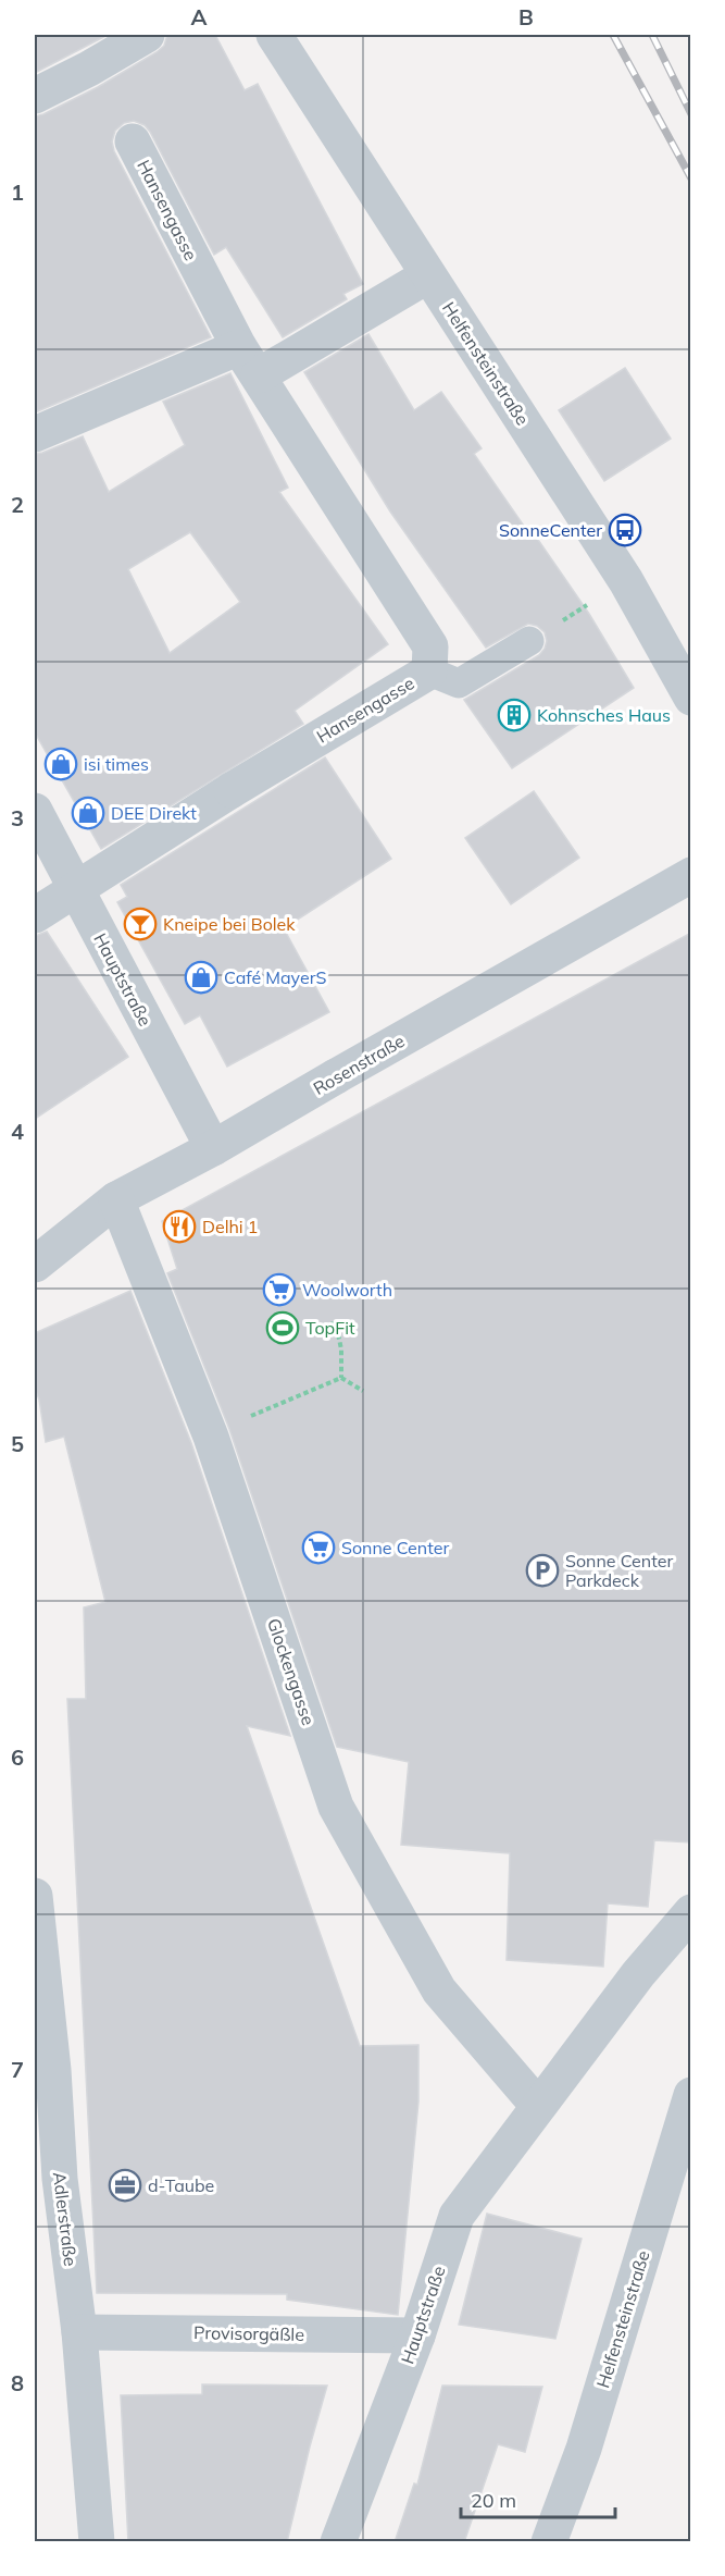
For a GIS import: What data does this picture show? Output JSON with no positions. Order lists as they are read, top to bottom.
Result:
{
  "streets": {
    "street": [
      "Hansengasse",
      "Helfensteinstraße",
      "Hauptstraße",
      "Rosenstraße",
      "Glockengasse",
      "Adlerstraße",
      "Provisorgäßle"
    ]
  },
  "crossings": [
    ["Hansengasse", "Hauptstraße"],
    ["Hauptstraße", "Rosenstraße"],
    ["Hauptstraße", "Glockengasse"],
    ["Hauptstraße", "Provisorgäßle"],
    ["Rosenstraße", "Glockengasse"],
    ["Adlerstraße", "Provisorgäßle"]
  ],
  "places": {
    "bus stop": ["SonneCenter"],
    "building": ["Kohnsches Haus"],
    "shop": ["isi times", "DEE Direkt", "Café MayerS"],
    "bar": ["Kneipe bei Bolek"],
    "restaurant": ["Delhi 1"],
    "supermarket": ["Woolworth", "Sonne Center"],
    "sports": ["TopFit"],
    "parking": ["Sonne Center Parkdeck"],
    "office": ["d-Taube"]
  },
  "scale_bar": "20 m",
  "grid": {
    "columns": ["A", "B"],
    "rows": [
      "1",
      "2",
      "3",
      "4",
      "5",
      "6",
      "7",
      "8"
    ]
  }
}
